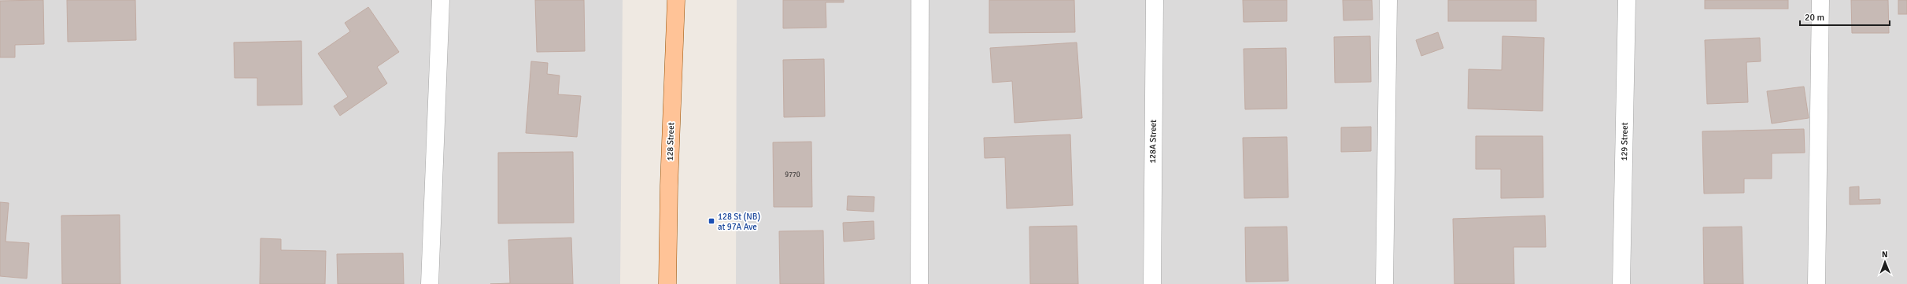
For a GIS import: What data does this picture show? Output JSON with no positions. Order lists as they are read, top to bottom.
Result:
{
  "streets": {
    "main road": ["128 Street"],
    "street": ["128A Street", "129 Street"]
  },
  "places": {
    "transit": ["128 St (NB) at 97A Ave"]
  },
  "house_numbers": ["9770"],
  "scale_bar": "20 m",
  "north": "top"
}
